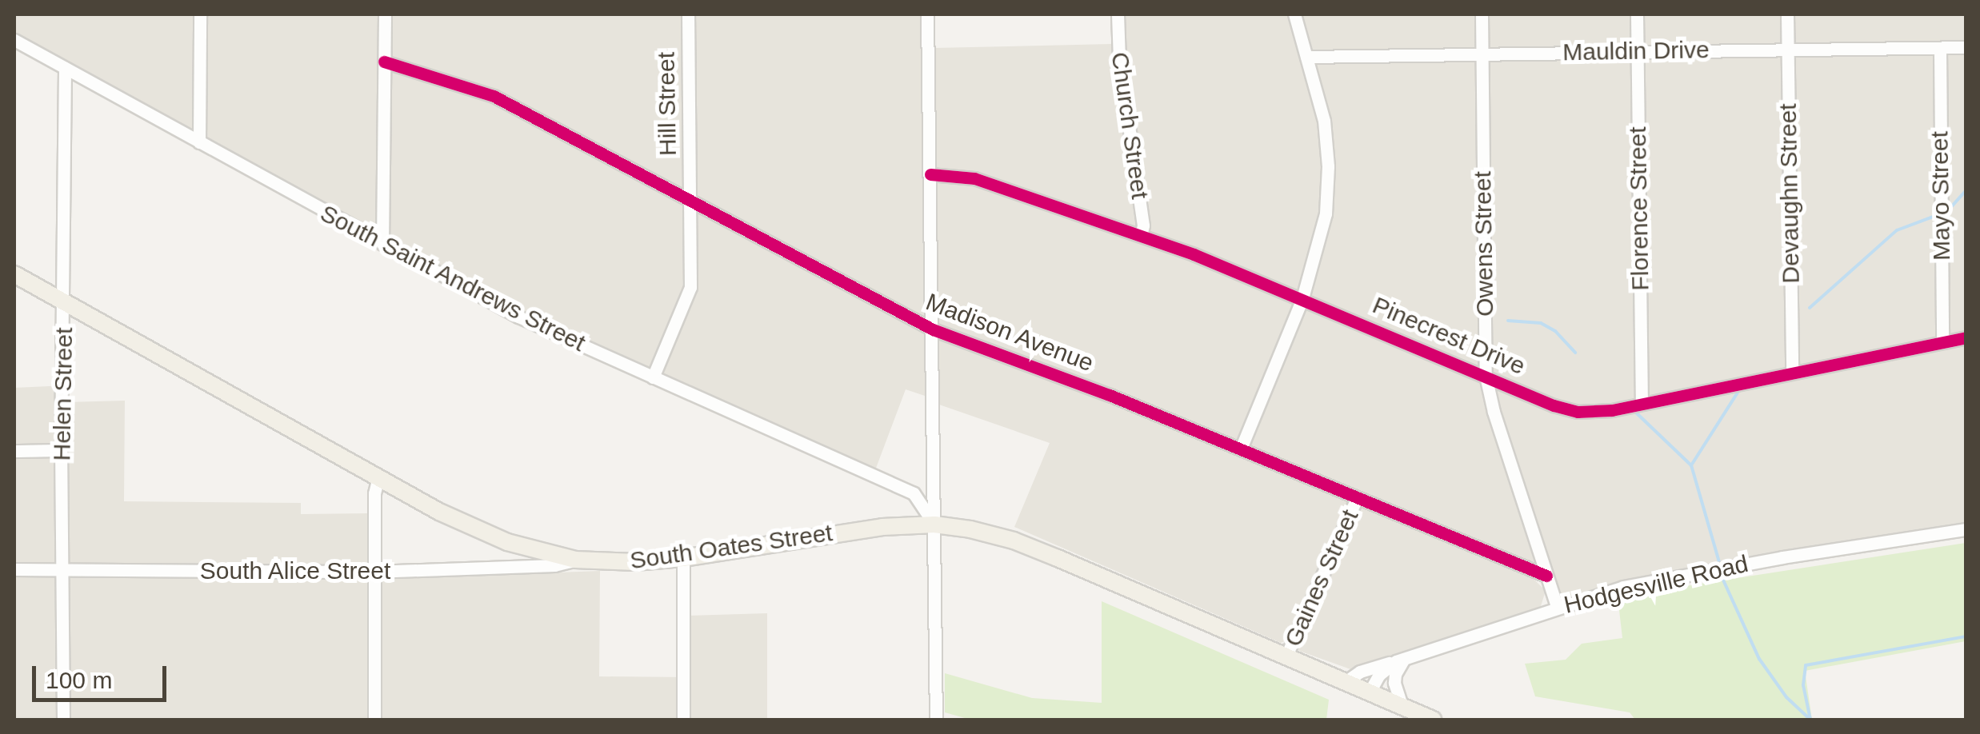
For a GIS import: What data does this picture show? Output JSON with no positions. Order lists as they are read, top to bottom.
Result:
{
  "streets": {
    "main road": ["South Oates Street"],
    "street": [
      "Mauldin Drive",
      "Hill Street",
      "Church Street",
      "Devaughn Street",
      "Mayo Street",
      "Florence Street",
      "Owens Street",
      "South Saint Andrews Street",
      "Madison Avenue",
      "Pinecrest Drive",
      "Helen Street",
      "South Alice Street",
      "Gaines Street",
      "Hodgesville Road"
    ]
  },
  "crossings": [
    ["Mauldin Drive", "Devaughn Street"],
    ["Mauldin Drive", "Mayo Street"],
    ["Mauldin Drive", "Florence Street"],
    ["Mauldin Drive", "Owens Street"],
    ["Hill Street", "South Saint Andrews Street"],
    ["Hill Street", "Madison Avenue"],
    ["Church Street", "Pinecrest Drive"],
    ["Devaughn Street", "Pinecrest Drive"],
    ["Mayo Street", "Pinecrest Drive"],
    ["Florence Street", "Pinecrest Drive"],
    ["Owens Street", "Madison Avenue"],
    ["Owens Street", "Pinecrest Drive"],
    ["Owens Street", "Hodgesville Road"],
    ["South Saint Andrews Street", "Helen Street"],
    ["South Saint Andrews Street", "South Oates Street"],
    ["Madison Avenue", "Gaines Street"],
    ["Helen Street", "South Oates Street"],
    ["Helen Street", "South Alice Street"],
    ["South Oates Street", "South Alice Street"],
    ["South Oates Street", "Gaines Street"],
    ["South Oates Street", "Hodgesville Road"]
  ],
  "scale_bar": "100 m"
}
